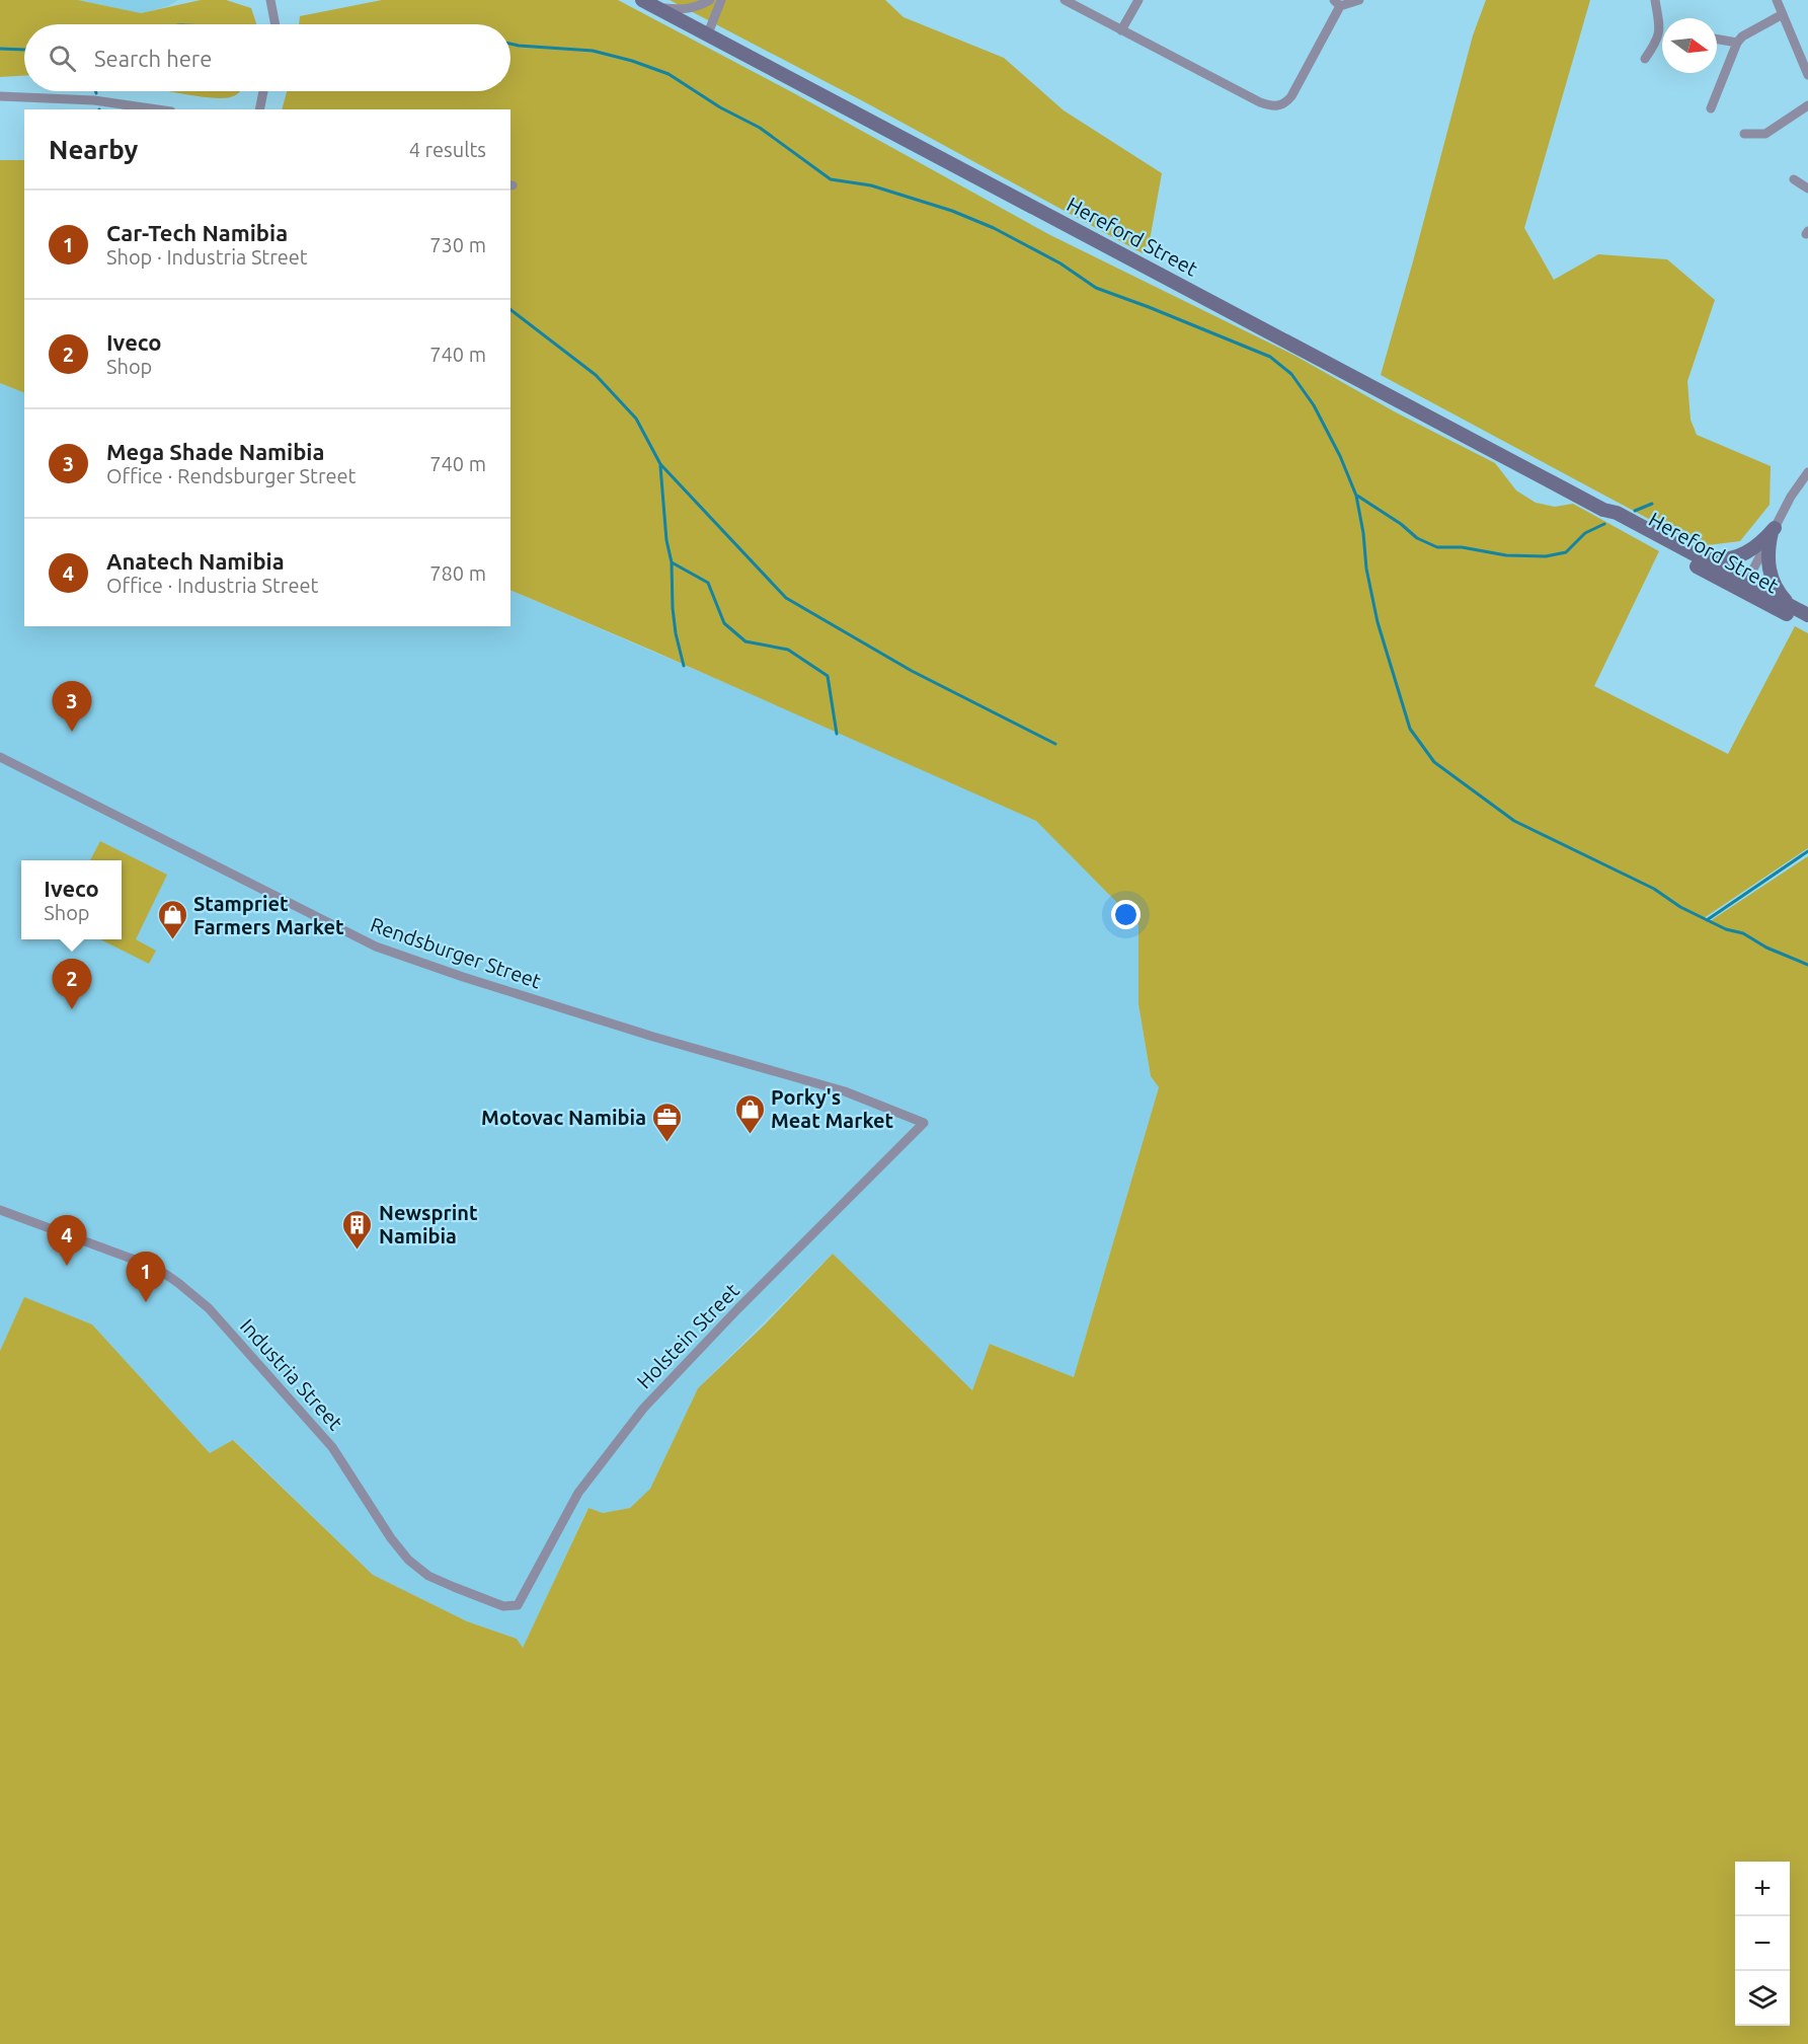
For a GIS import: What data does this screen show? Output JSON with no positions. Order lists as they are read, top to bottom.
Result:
{
  "streets": {
    "main road": ["Hereford Street"],
    "street": ["Rendsburger Street", "Holstein Street", "Industria Street"]
  },
  "crossings": [
    ["Rendsburger Street", "Holstein Street"],
    ["Holstein Street", "Industria Street"]
  ],
  "places": {
    "shop": ["Stampriet Farmers Market", "Porky's Meat Market"],
    "office": ["Motovac Namibia"],
    "building": ["Newsprint Namibia"]
  },
  "north": "right",
  "page": {
    "search": "Search here",
    "heading": ["Nearby", "4 results"],
    "list": [
      {
        "mark": "1",
        "name": "Car-Tech Namibia",
        "note": "Shop · Industria Street",
        "value": "730 m"
      },
      {
        "mark": "2",
        "name": "Iveco",
        "note": "Shop",
        "value": "740 m"
      },
      {
        "mark": "3",
        "name": "Mega Shade Namibia",
        "note": "Office · Rendsburger Street",
        "value": "740 m"
      },
      {
        "mark": "4",
        "name": "Anatech Namibia",
        "note": "Office · Industria Street",
        "value": "780 m"
      }
    ],
    "pins": [
      "3",
      "2",
      "4",
      "1"
    ],
    "popup": ["Iveco", "Shop"],
    "map_buttons": ["+", "−"]
  }
}
